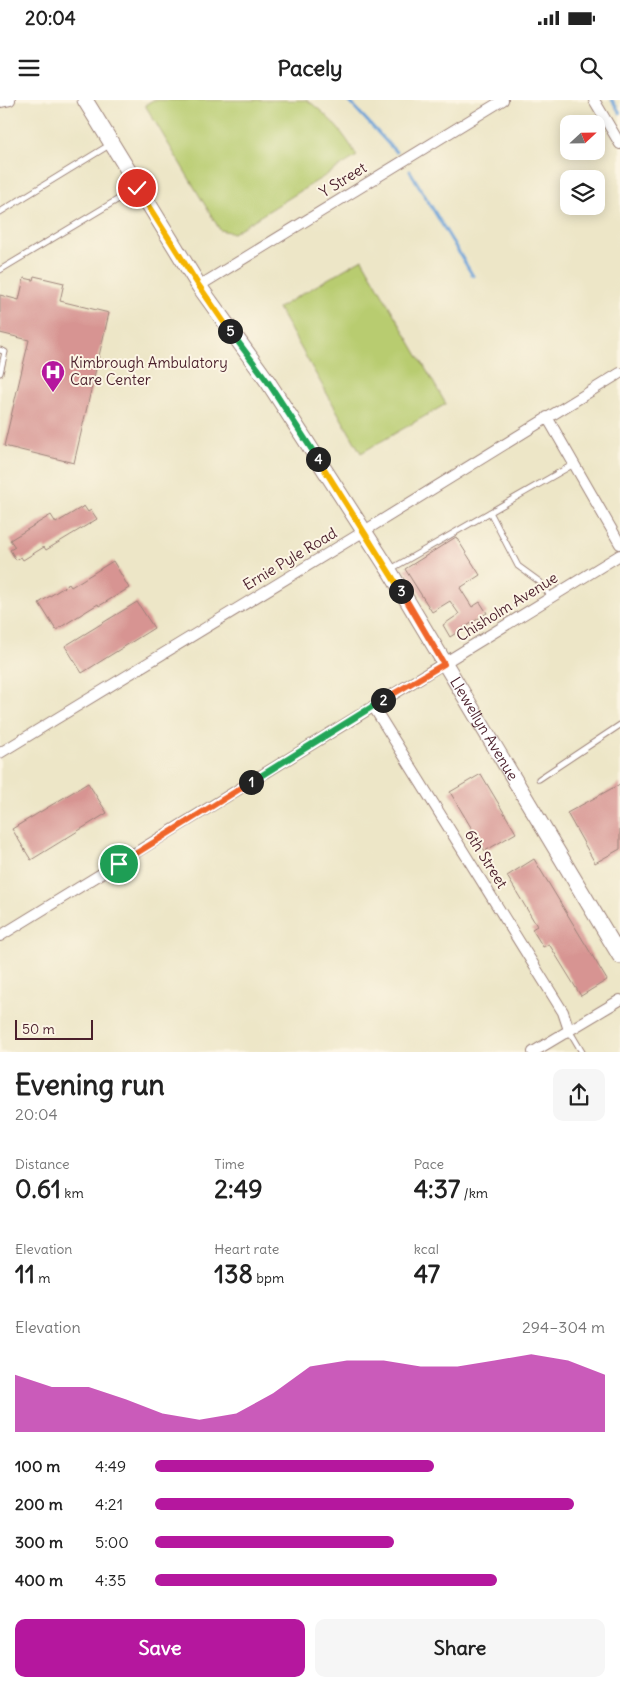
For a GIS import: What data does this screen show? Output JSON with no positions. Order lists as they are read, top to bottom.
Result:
{
  "streets": {
    "street": [
      "Y Street",
      "Ernie Pyle Road",
      "Chisholm Avenue",
      "Llewellyn Avenue",
      "6th Street"
    ]
  },
  "crossings": [
    ["Y Street", "Llewellyn Avenue"],
    ["Ernie Pyle Road", "Llewellyn Avenue"],
    ["Chisholm Avenue", "Llewellyn Avenue"],
    ["Chisholm Avenue", "6th Street"]
  ],
  "places": {
    "hospital": ["Kimbrough Ambulatory Care Center"]
  },
  "scale_bar": "50 m",
  "north": "right",
  "page": {
    "status": "20:04",
    "header": "Pacely",
    "pins": [
      "5",
      "4",
      "3",
      "2",
      "1"
    ],
    "scale": "50 m",
    "heading": ["Evening run", "20:04"],
    "stats": [
      ["Distance", "0.61 km"],
      ["Time", "2:49"],
      ["Pace", "4:37 /km"],
      ["Elevation", "11 m"],
      ["Heart rate", "138 bpm"],
      ["kcal", "47"]
    ],
    "chart": ["Elevation", "294–304 m"],
    "list": [
      {
        "name": "100 m",
        "note": "4:49"
      },
      {
        "name": "200 m",
        "note": "4:21"
      },
      {
        "name": "300 m",
        "note": "5:00"
      },
      {
        "name": "400 m",
        "note": "4:35"
      }
    ],
    "buttons": ["Save", "Share"]
  }
}
